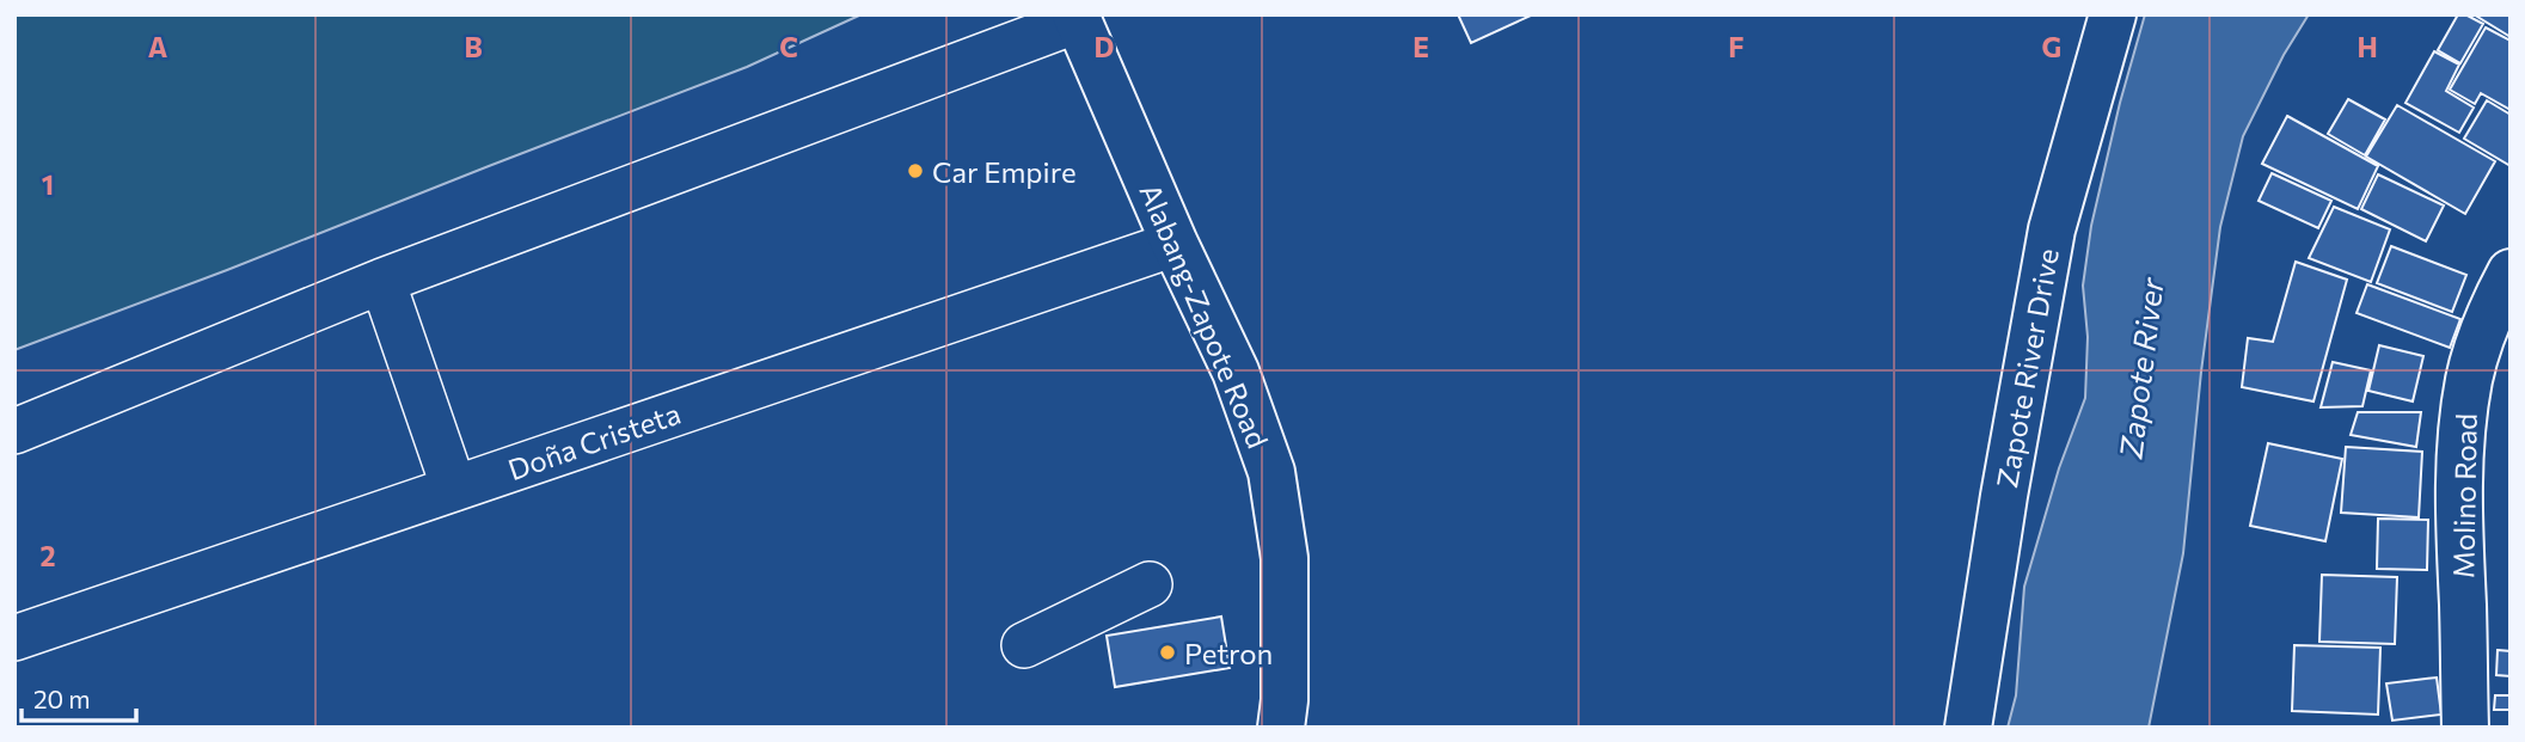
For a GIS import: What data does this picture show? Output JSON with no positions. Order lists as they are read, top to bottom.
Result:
{
  "streets": {
    "main road": ["Alabang-Zapote Road", "Zapote River Drive", "Molino Road"],
    "street": ["Doña Cristeta"]
  },
  "crossings": [
    ["Alabang-Zapote Road", "Doña Cristeta"]
  ],
  "water": ["Zapote River"],
  "places": ["Car Empire", "Petron"],
  "scale_bar": "20 m",
  "grid": {
    "columns": [
      "A",
      "B",
      "C",
      "D",
      "E",
      "F",
      "G",
      "H"
    ],
    "rows": ["1", "2"]
  }
}
